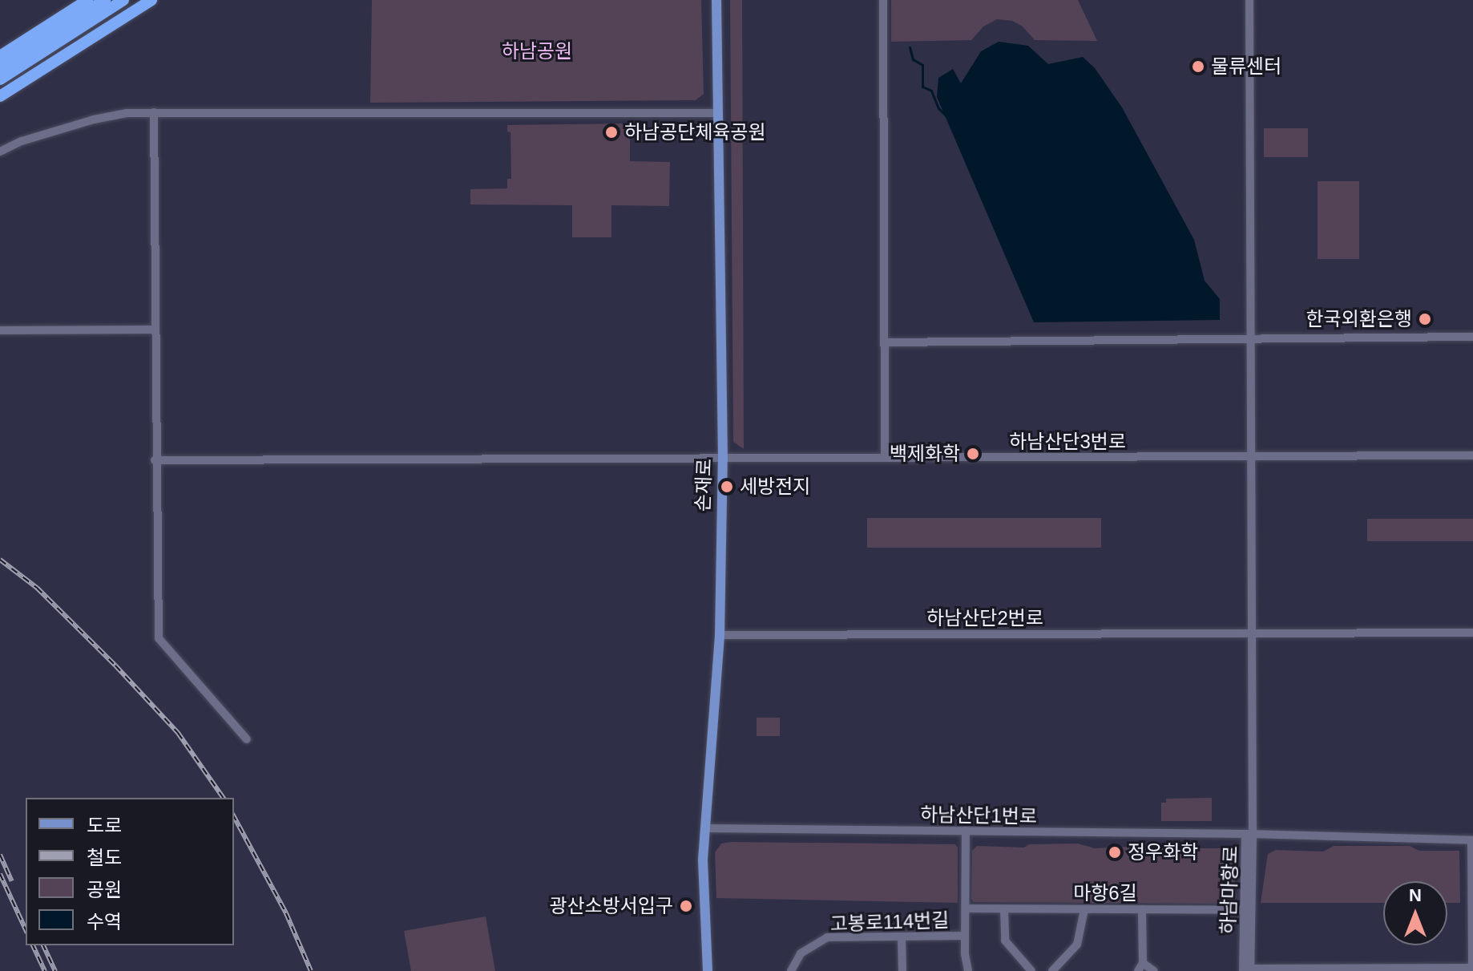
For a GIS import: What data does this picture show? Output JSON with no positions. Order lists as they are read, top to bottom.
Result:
{
  "streets": {
    "main road": ["손재로"],
    "street": [
      "하남산단3번로",
      "하남산단2번로",
      "하남산단1번로",
      "하남마항로",
      "마항6길",
      "고봉로114번길"
    ]
  },
  "crossings": [
    ["하남산단3번로", "손재로"],
    ["손재로", "하남산단2번로"],
    ["손재로", "하남산단1번로"],
    ["하남산단1번로", "하남마항로"],
    ["하남마항로", "마항6길"]
  ],
  "parks": ["하남공원"],
  "places": [
    "물류센터",
    "하남공단체육공원",
    "한국외환은행",
    "백제화학",
    "세방전지",
    "정우화학",
    "광산소방서입구"
  ],
  "legend": [
    "도로",
    "철도",
    "공원",
    "수역"
  ],
  "north": "top"
}
